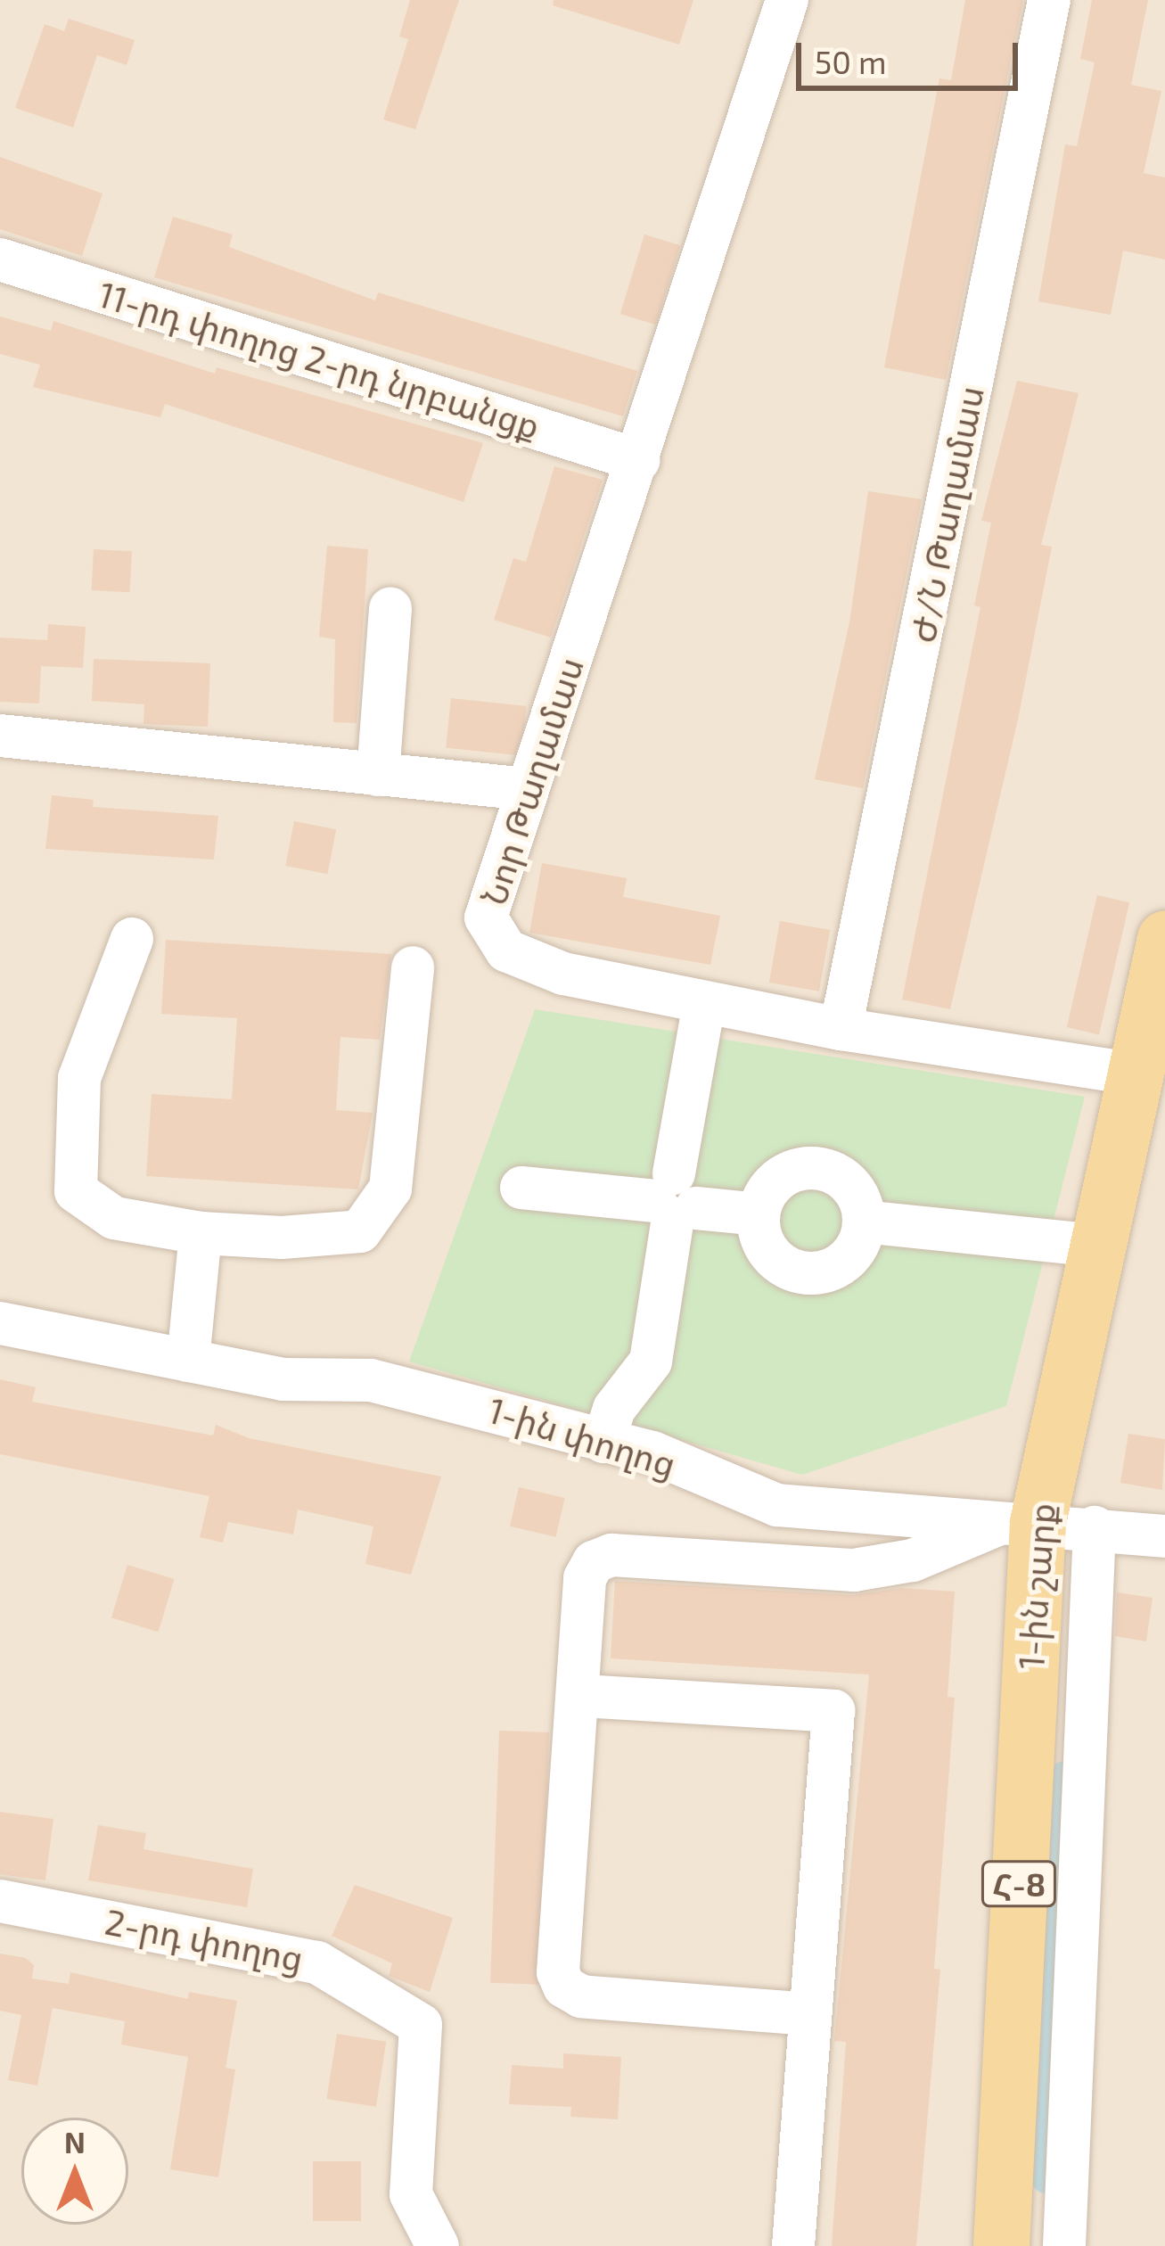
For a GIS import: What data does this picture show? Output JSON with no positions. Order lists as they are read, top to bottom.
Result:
{
  "streets": {
    "main road": ["1-ին շարք", "Հ-8"],
    "street": [
      "11-րդ փողոց 2-րդ նրբանցք",
      "Ժ/Ն Թաղամաս",
      "Նոր Թաղամաս",
      "1-ին փողոց",
      "2-րդ փողոց"
    ]
  },
  "crossings": [
    ["11-րդ փողոց 2-րդ նրբանցք", "Նոր Թաղամաս"],
    ["Ժ/Ն Թաղամաս", "Նոր Թաղամաս"],
    ["Նոր Թաղամաս", "1-ին շարք"],
    ["1-ին փողոց", "1-ին շարք"]
  ],
  "scale_bar": "50 m",
  "north": "top"
}
